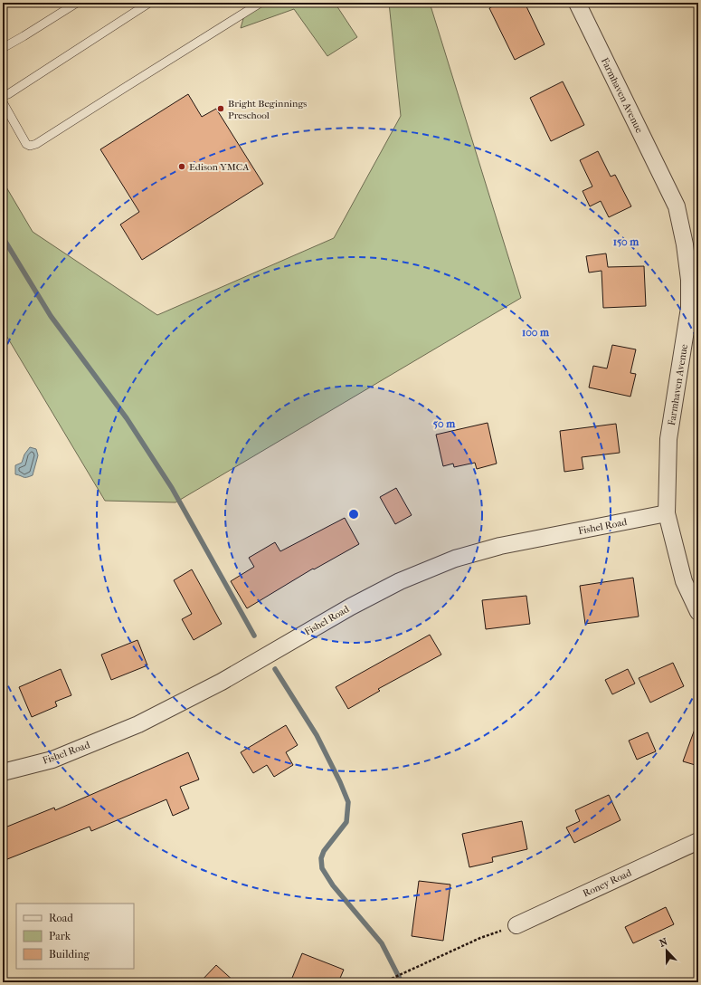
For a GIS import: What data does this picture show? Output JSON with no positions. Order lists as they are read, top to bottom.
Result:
{
  "streets": {
    "street": ["Farmhaven Avenue", "Fishel Road", "Roney Road"]
  },
  "crossings": [
    ["Farmhaven Avenue", "Fishel Road"]
  ],
  "places": ["Bright Beginnings Preschool", "Edison YMCA"],
  "legend": ["Road", "Park", "Building"],
  "north": "top",
  "rings": ["150 m", "100 m", "50 m"]
}
